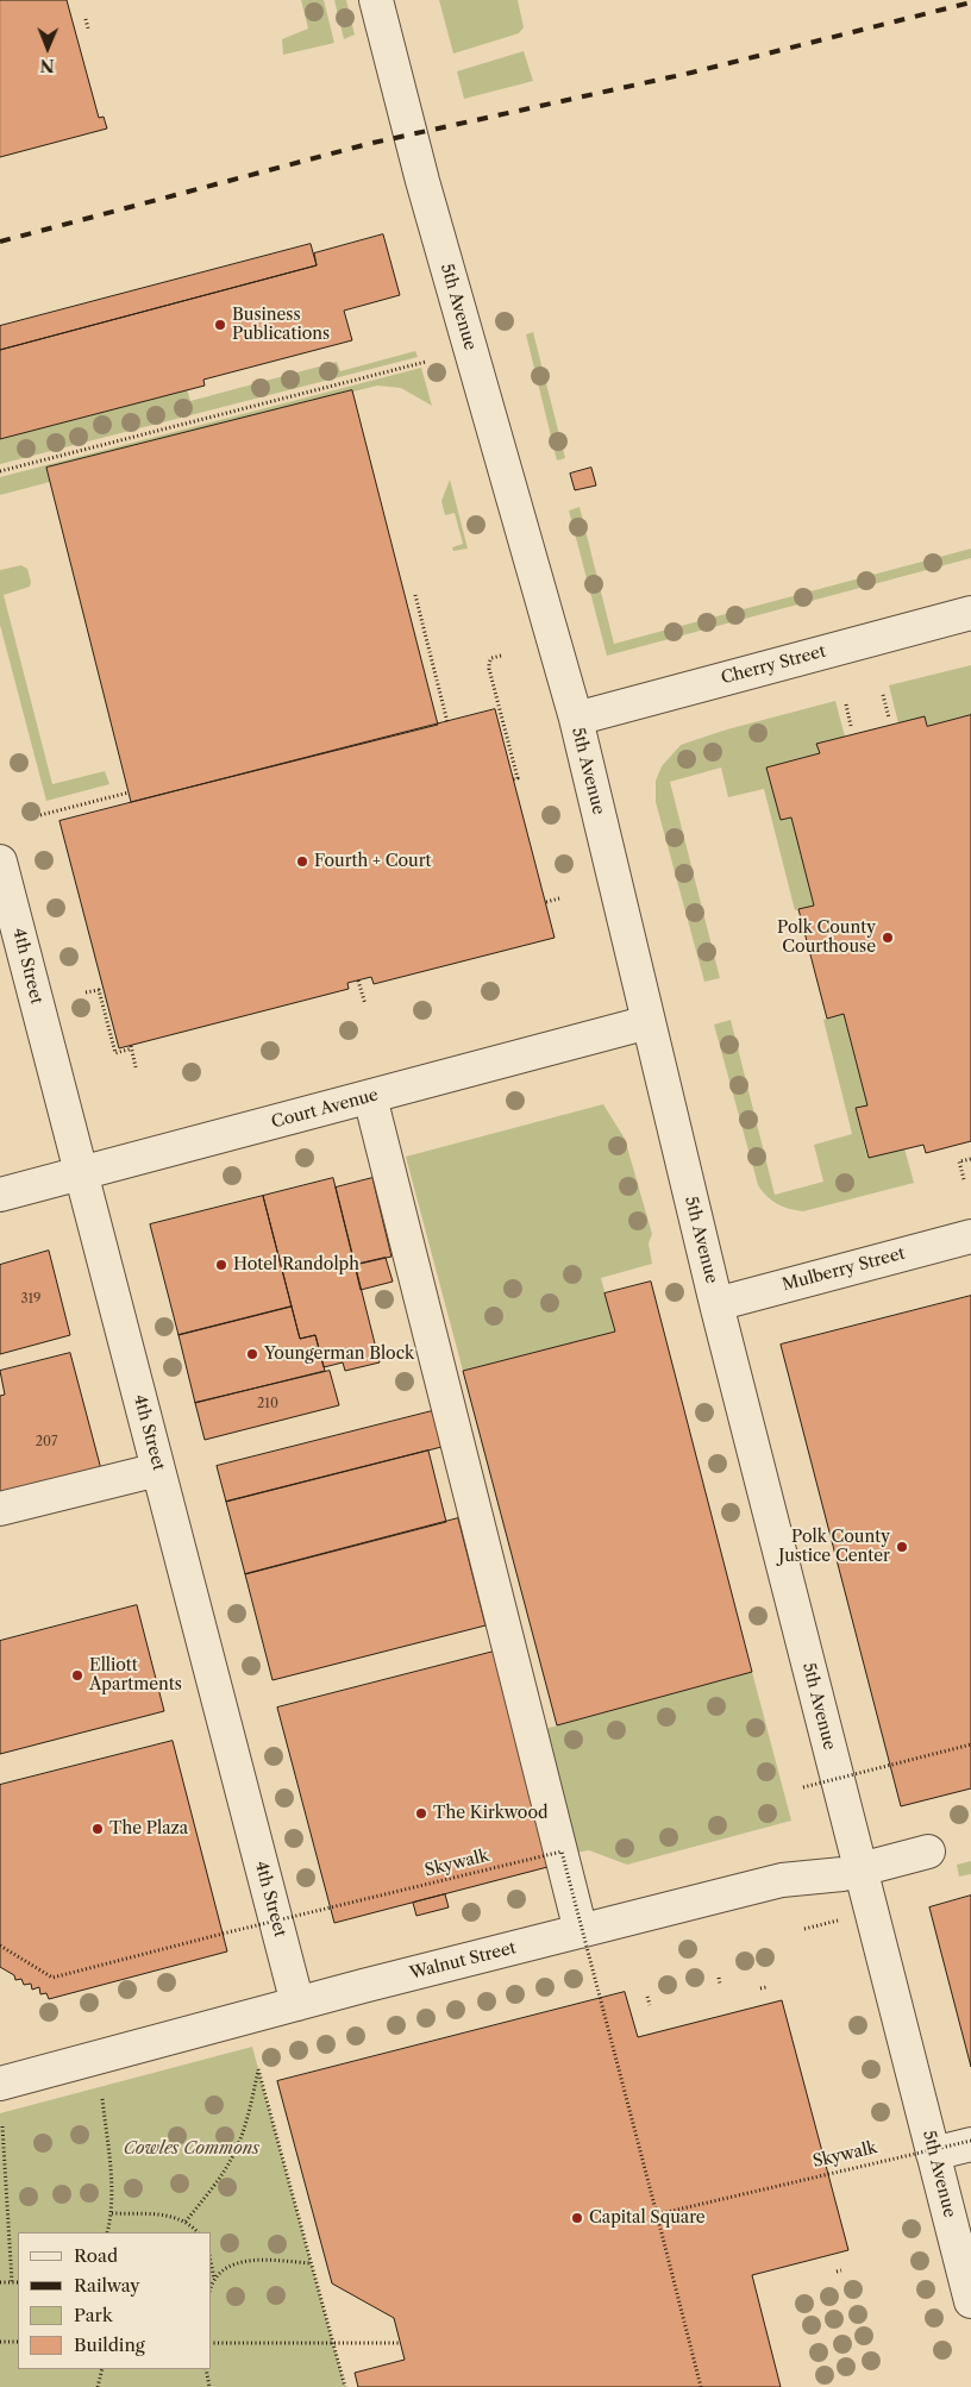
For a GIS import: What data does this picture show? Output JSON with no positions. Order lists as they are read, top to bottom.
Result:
{
  "streets": {
    "street": [
      "5th Avenue",
      "Cherry Street",
      "4th Street",
      "Court Avenue",
      "Mulberry Street",
      "Walnut Street"
    ],
    "path": ["Skywalk"]
  },
  "crossings": [
    ["5th Avenue", "Cherry Street"],
    ["5th Avenue", "Court Avenue"],
    ["5th Avenue", "Mulberry Street"],
    ["5th Avenue", "Walnut Street"],
    ["4th Street", "Court Avenue"],
    ["4th Street", "Walnut Street"]
  ],
  "parks": ["Cowles Commons"],
  "places": [
    "Business Publications",
    "Fourth + Court",
    "Polk County Courthouse",
    "Hotel Randolph",
    "Youngerman Block",
    "Polk County Justice Center",
    "Elliott Apartments",
    "The Kirkwood",
    "The Plaza",
    "Capital Square"
  ],
  "house_numbers": ["319", "210", "207"],
  "legend": [
    "Road",
    "Railway",
    "Park",
    "Building"
  ],
  "north": "bottom"
}
